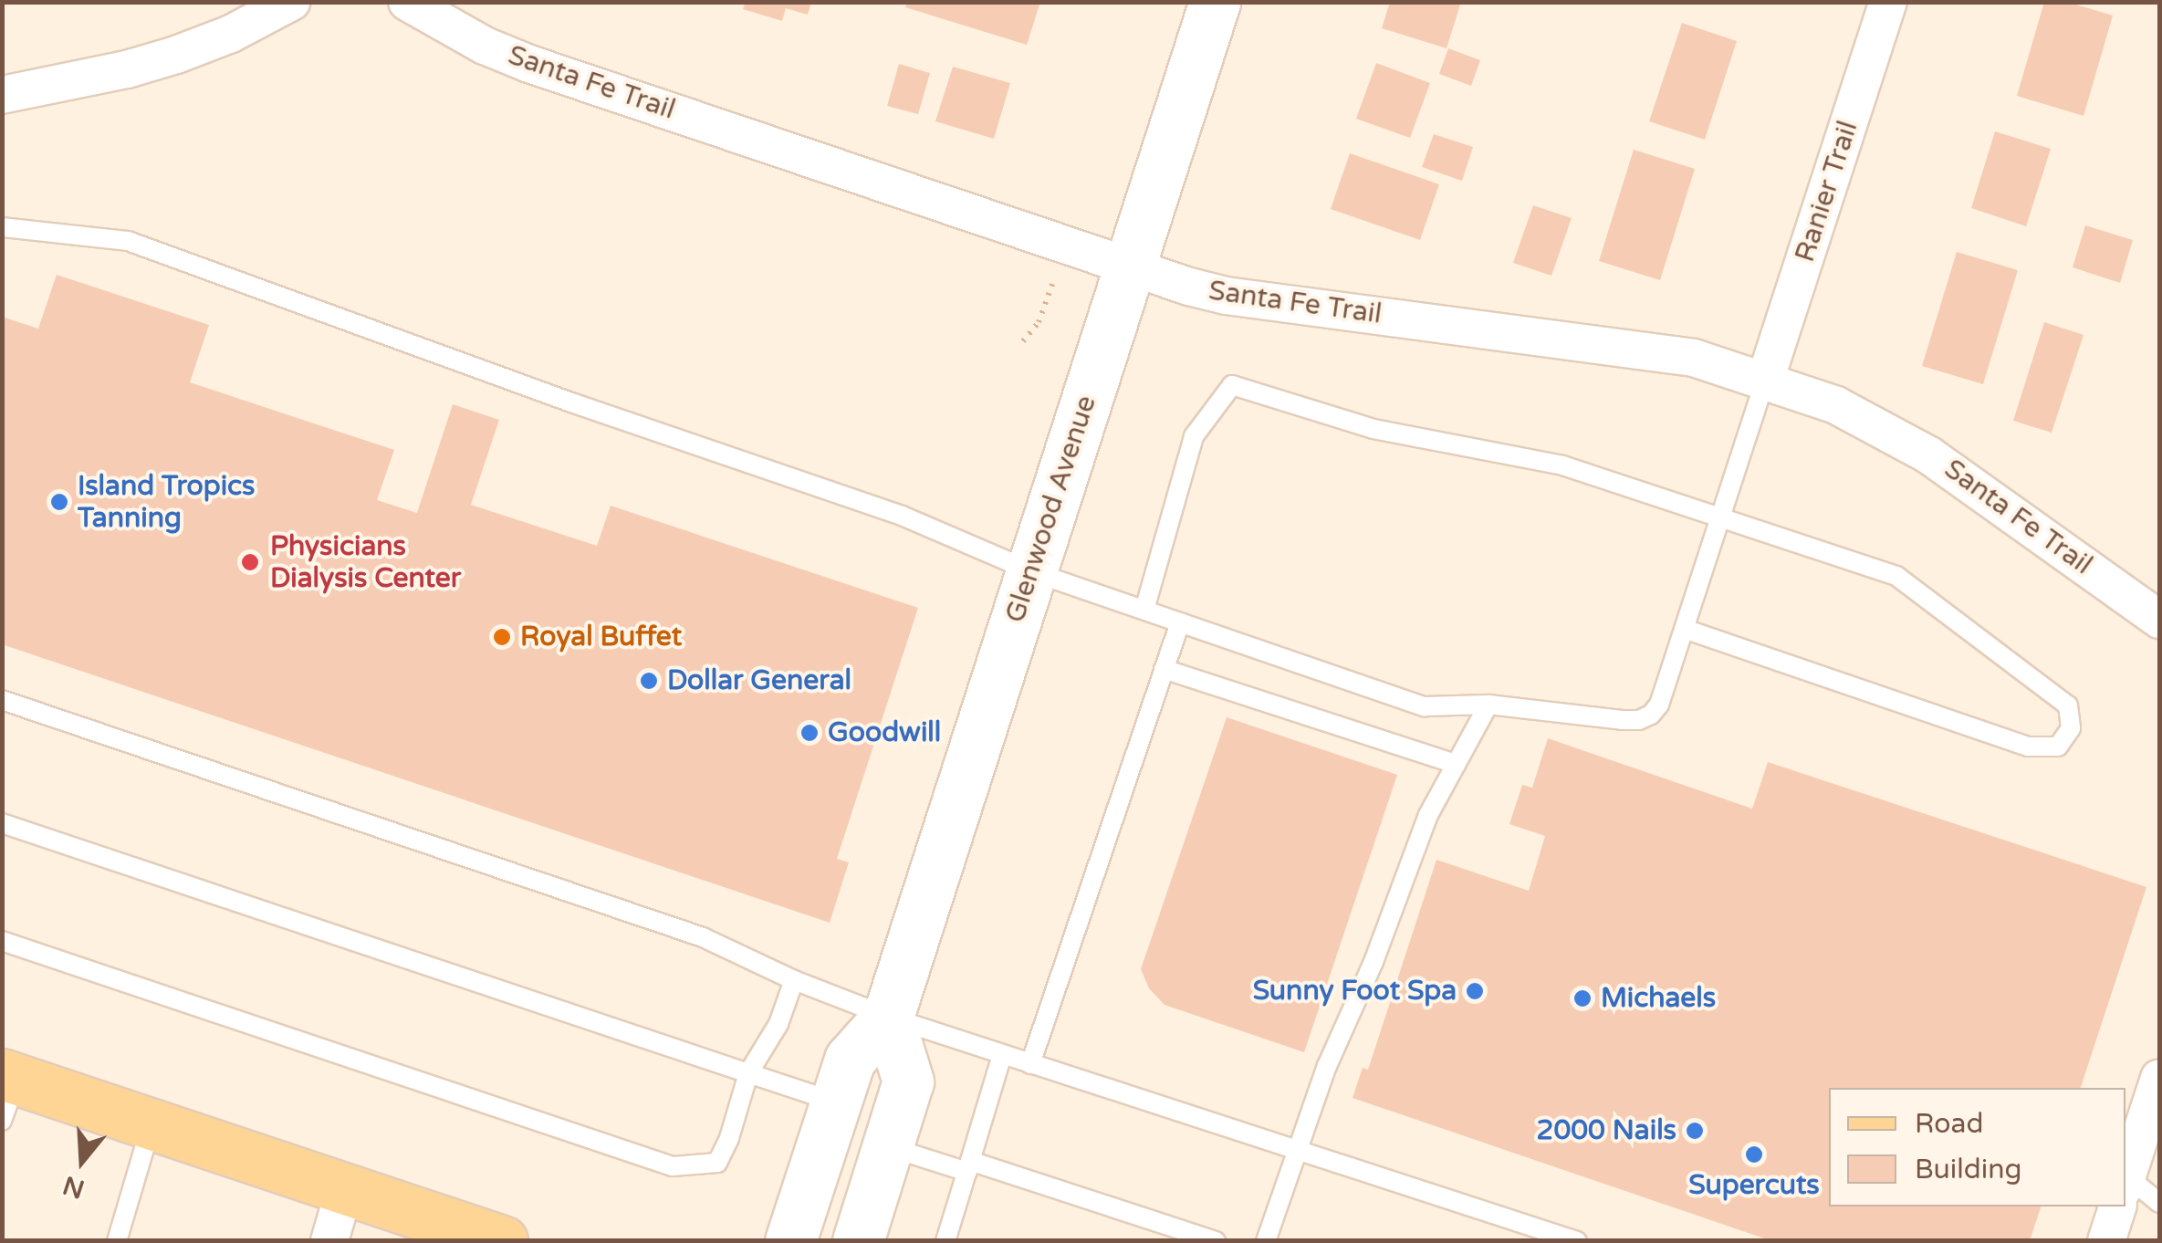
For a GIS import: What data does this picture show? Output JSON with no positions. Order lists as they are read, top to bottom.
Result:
{
  "streets": {
    "street": ["Santa Fe Trail", "Ranier Trail", "Glenwood Avenue"]
  },
  "crossings": [
    ["Santa Fe Trail", "Ranier Trail"],
    ["Santa Fe Trail", "Glenwood Avenue"]
  ],
  "places": [
    "Island Tropics Tanning",
    "Physicians Dialysis Center",
    "Royal Buffet",
    "Dollar General",
    "Goodwill",
    "Sunny Foot Spa",
    "Michaels",
    "2000 Nails",
    "Supercuts"
  ],
  "legend": ["Road", "Building"],
  "north": "bottom"
}
